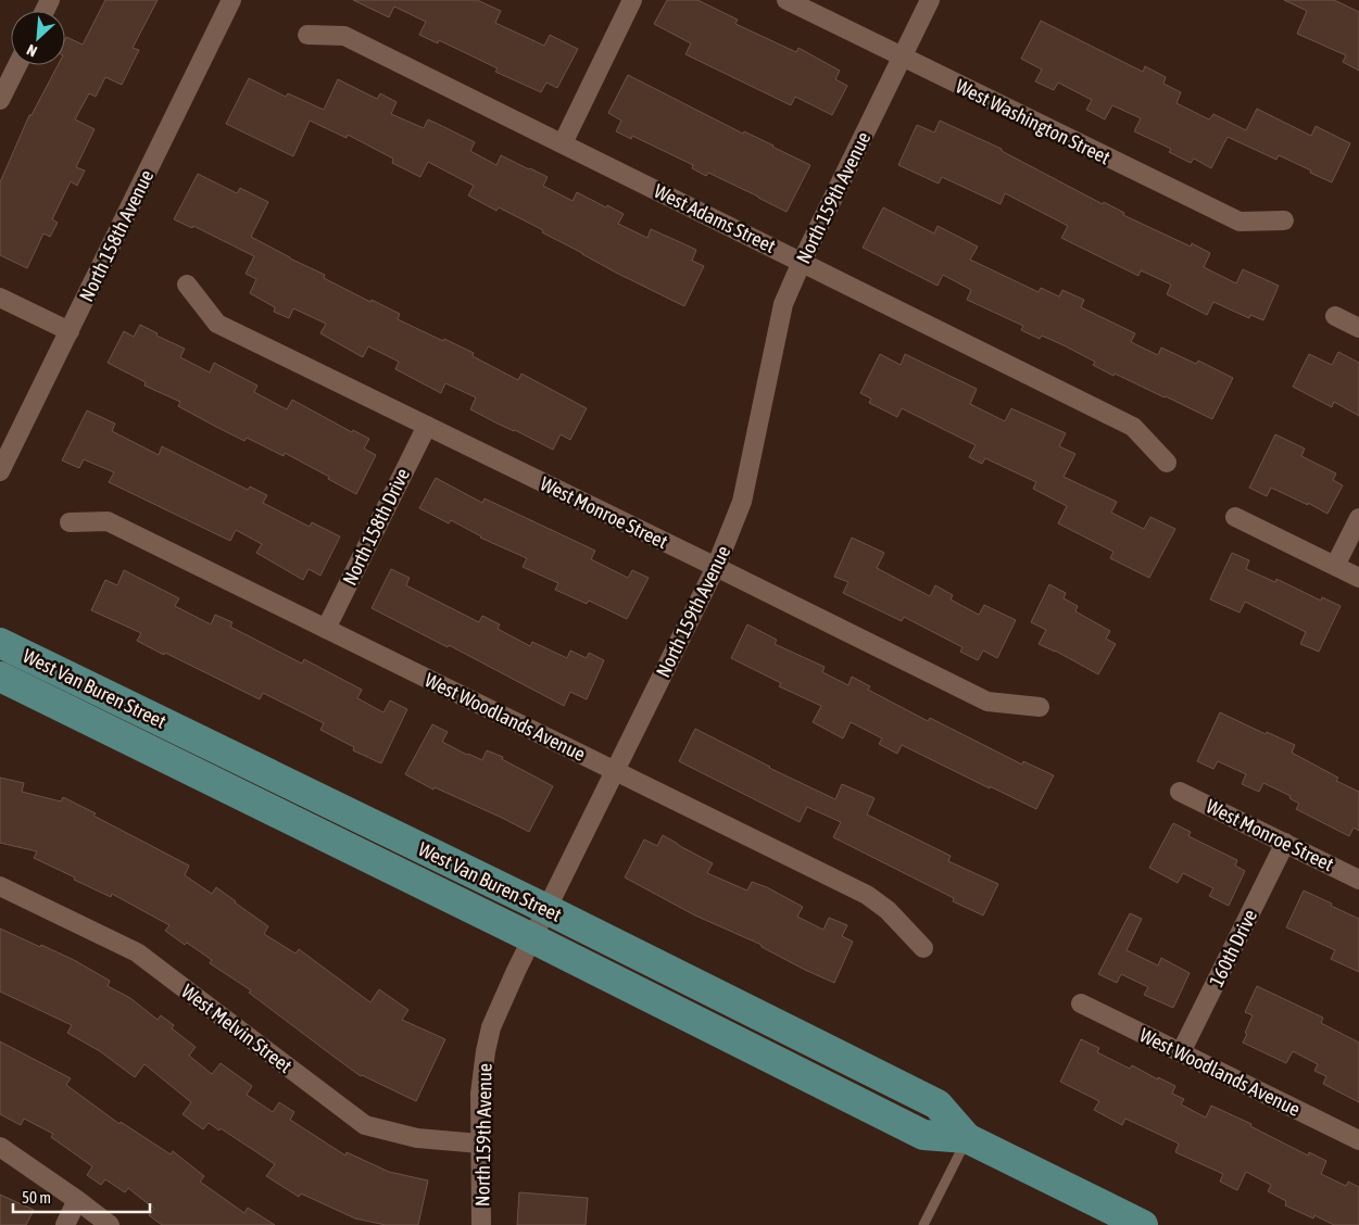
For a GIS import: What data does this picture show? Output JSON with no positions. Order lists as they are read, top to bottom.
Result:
{
  "streets": {
    "main road": ["West Van Buren Street"],
    "street": [
      "West Washington Street",
      "North 159th Avenue",
      "West Adams Street",
      "North 158th Avenue",
      "West Monroe Street",
      "North 158th Drive",
      "West Woodlands Avenue",
      "160th Drive",
      "West Melvin Street"
    ]
  },
  "crossings": [
    ["West Washington Street", "North 159th Avenue"],
    ["North 159th Avenue", "West Adams Street"],
    ["North 159th Avenue", "West Monroe Street"],
    ["North 159th Avenue", "West Van Buren Street"],
    ["North 159th Avenue", "West Woodlands Avenue"],
    ["North 159th Avenue", "West Melvin Street"],
    ["West Monroe Street", "North 158th Drive"],
    ["West Monroe Street", "160th Drive"],
    ["North 158th Drive", "West Woodlands Avenue"],
    ["West Woodlands Avenue", "160th Drive"]
  ],
  "scale_bar": "50 m",
  "north": "bottom left"
}
